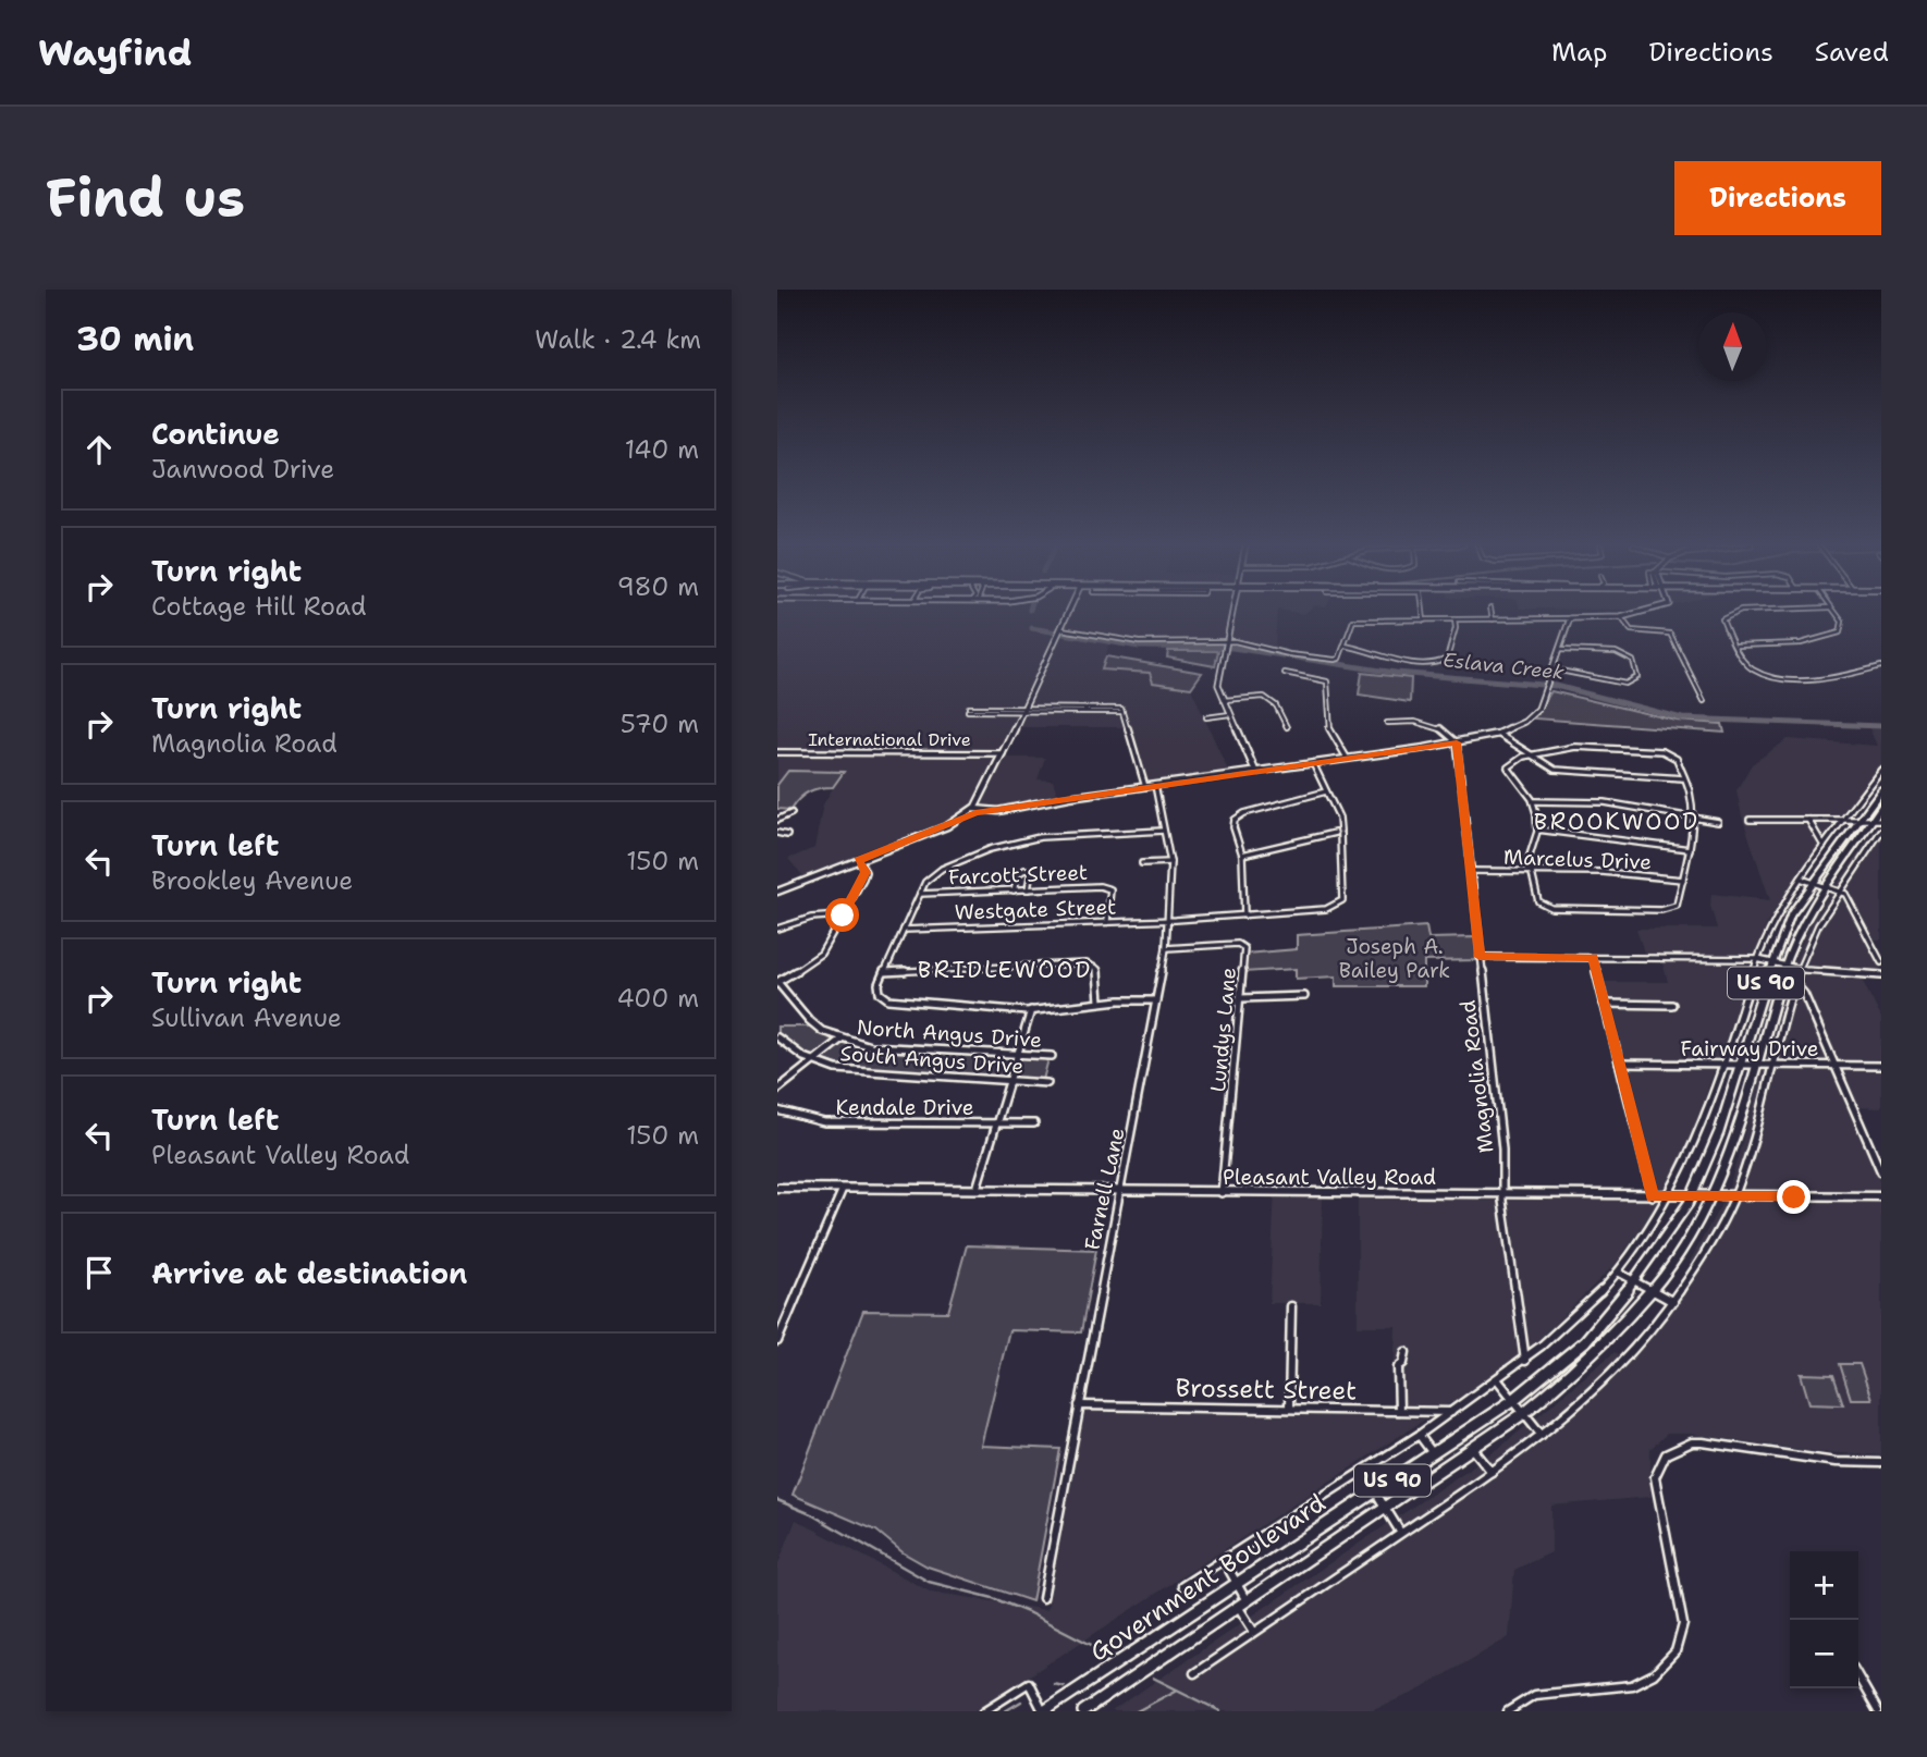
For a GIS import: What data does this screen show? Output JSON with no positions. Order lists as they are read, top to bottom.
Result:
{
  "streets": {
    "main road": ["US 90", "Government Boulevard"],
    "street": [
      "International Drive",
      "Marcelus Drive",
      "Farcott Street",
      "Westgate Street",
      "Lundys Lane",
      "North Angus Drive",
      "Fairway Drive",
      "South Angus Drive",
      "Magnolia Road",
      "Kendale Drive",
      "Pleasant Valley Road",
      "Farnell Lane",
      "Brossett Street"
    ]
  },
  "crossings": [
    ["Marcelus Drive", "Magnolia Road"],
    ["Farcott Street", "Westgate Street"],
    ["Westgate Street", "Farnell Lane"],
    ["Lundys Lane", "Pleasant Valley Road"],
    ["Lundys Lane", "Farnell Lane"],
    ["Fairway Drive", "Government Boulevard"],
    ["Magnolia Road", "Pleasant Valley Road"],
    ["Pleasant Valley Road", "Farnell Lane"],
    ["Pleasant Valley Road", "Government Boulevard"],
    ["Farnell Lane", "Brossett Street"]
  ],
  "districts": ["BROOKWOOD", "BRIDLEWOOD"],
  "water": ["Eslava Creek"],
  "parks": ["Joseph A. Bailey Park"],
  "north": "top",
  "page": {
    "header": "Wayfind",
    "nav": ["Map", "Directions", "Saved"],
    "buttons": "Directions",
    "title": "Find us",
    "heading": ["30 min", "Walk · 2.4 km"],
    "list": [
      ["Continue", "Janwood Drive", "140 m"],
      ["Turn right", "Cottage Hill Road", "980 m"],
      ["Turn right", "Magnolia Road", "570 m"],
      ["Turn left", "Brookley Avenue", "150 m"],
      ["Turn right", "Sullivan Avenue", "400 m"],
      ["Turn left", "Pleasant Valley Road", "150 m"],
      "Arrive at destination"
    ],
    "map_buttons": ["+", "−"]
  }
}
